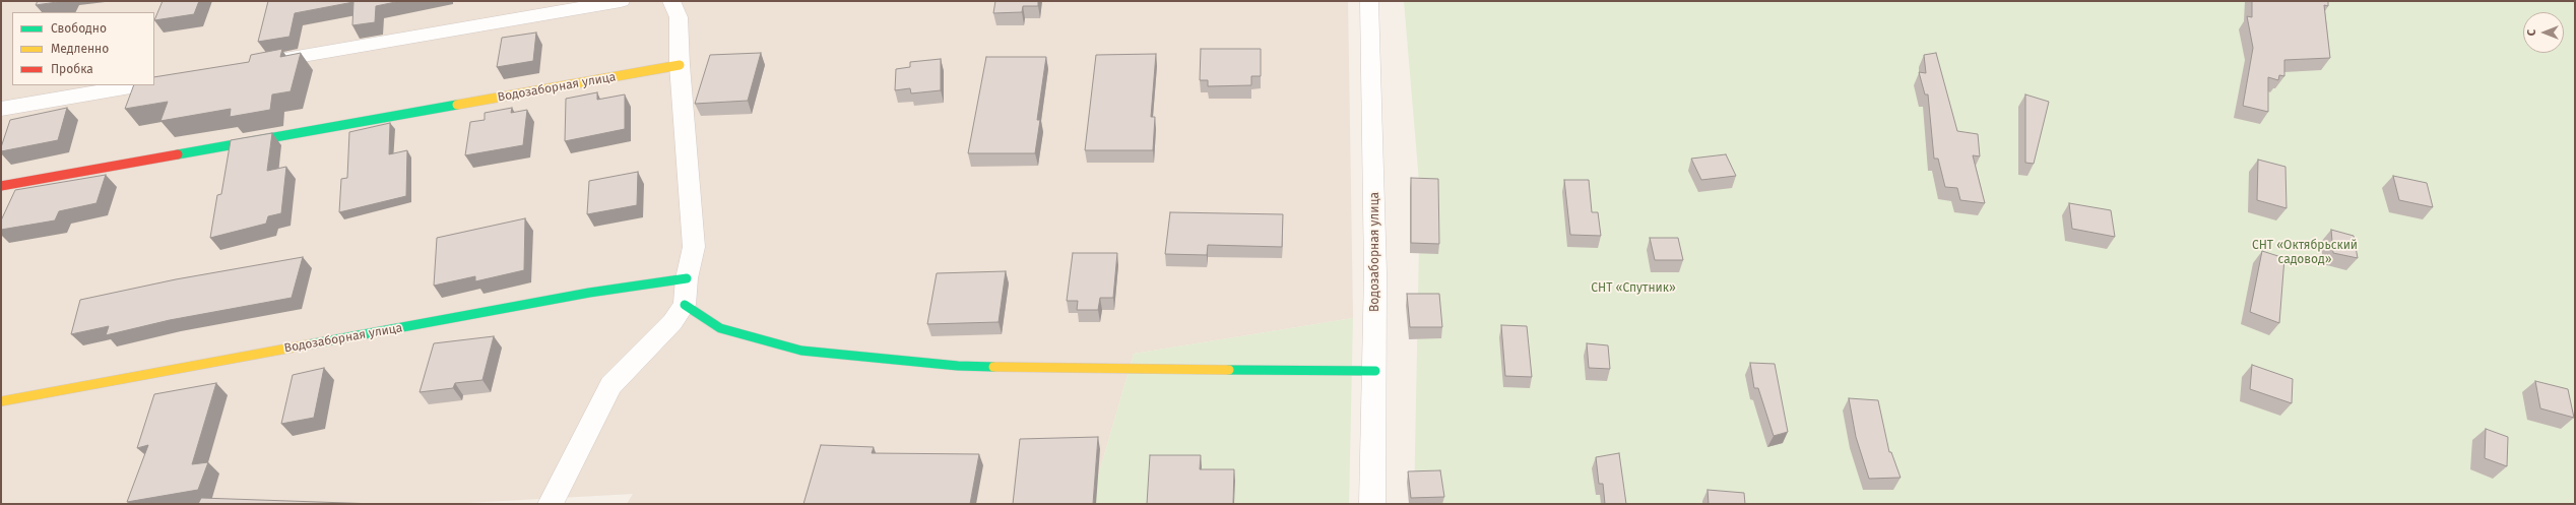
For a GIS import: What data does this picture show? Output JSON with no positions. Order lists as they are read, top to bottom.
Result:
{
  "streets": {
    "street": ["Водозаборная улица"]
  },
  "parks": ["СНТ «Октябрьский садовод»", "СНТ «Спутник»"],
  "legend": ["Свободно", "Медленно", "Пробка"],
  "north": "left"
}
